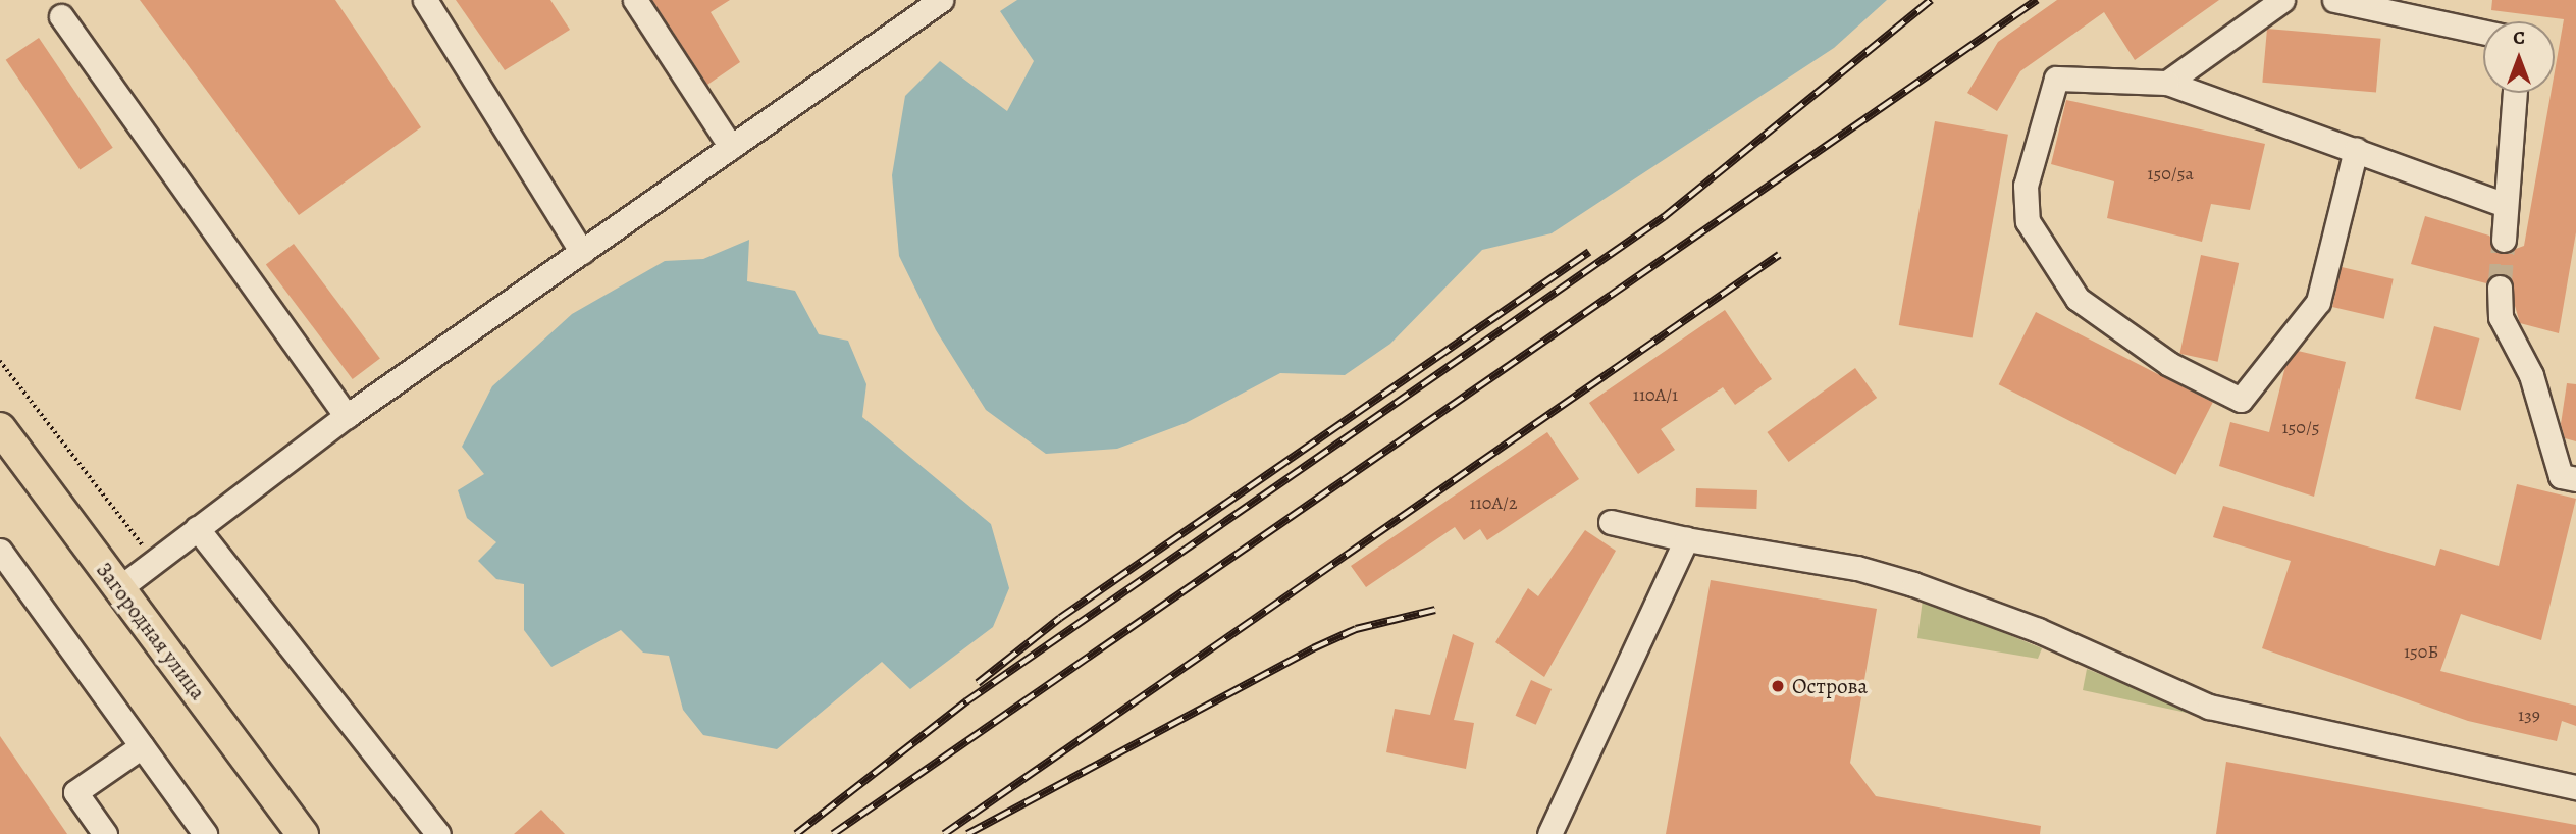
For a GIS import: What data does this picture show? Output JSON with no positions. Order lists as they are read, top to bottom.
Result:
{
  "streets": {
    "main road": ["Загородная улица"]
  },
  "places": ["Острова"],
  "house_numbers": [
    "150/5а",
    "110А/1",
    "150/5",
    "110А/2",
    "150Б",
    "139"
  ],
  "north": "top"
}
